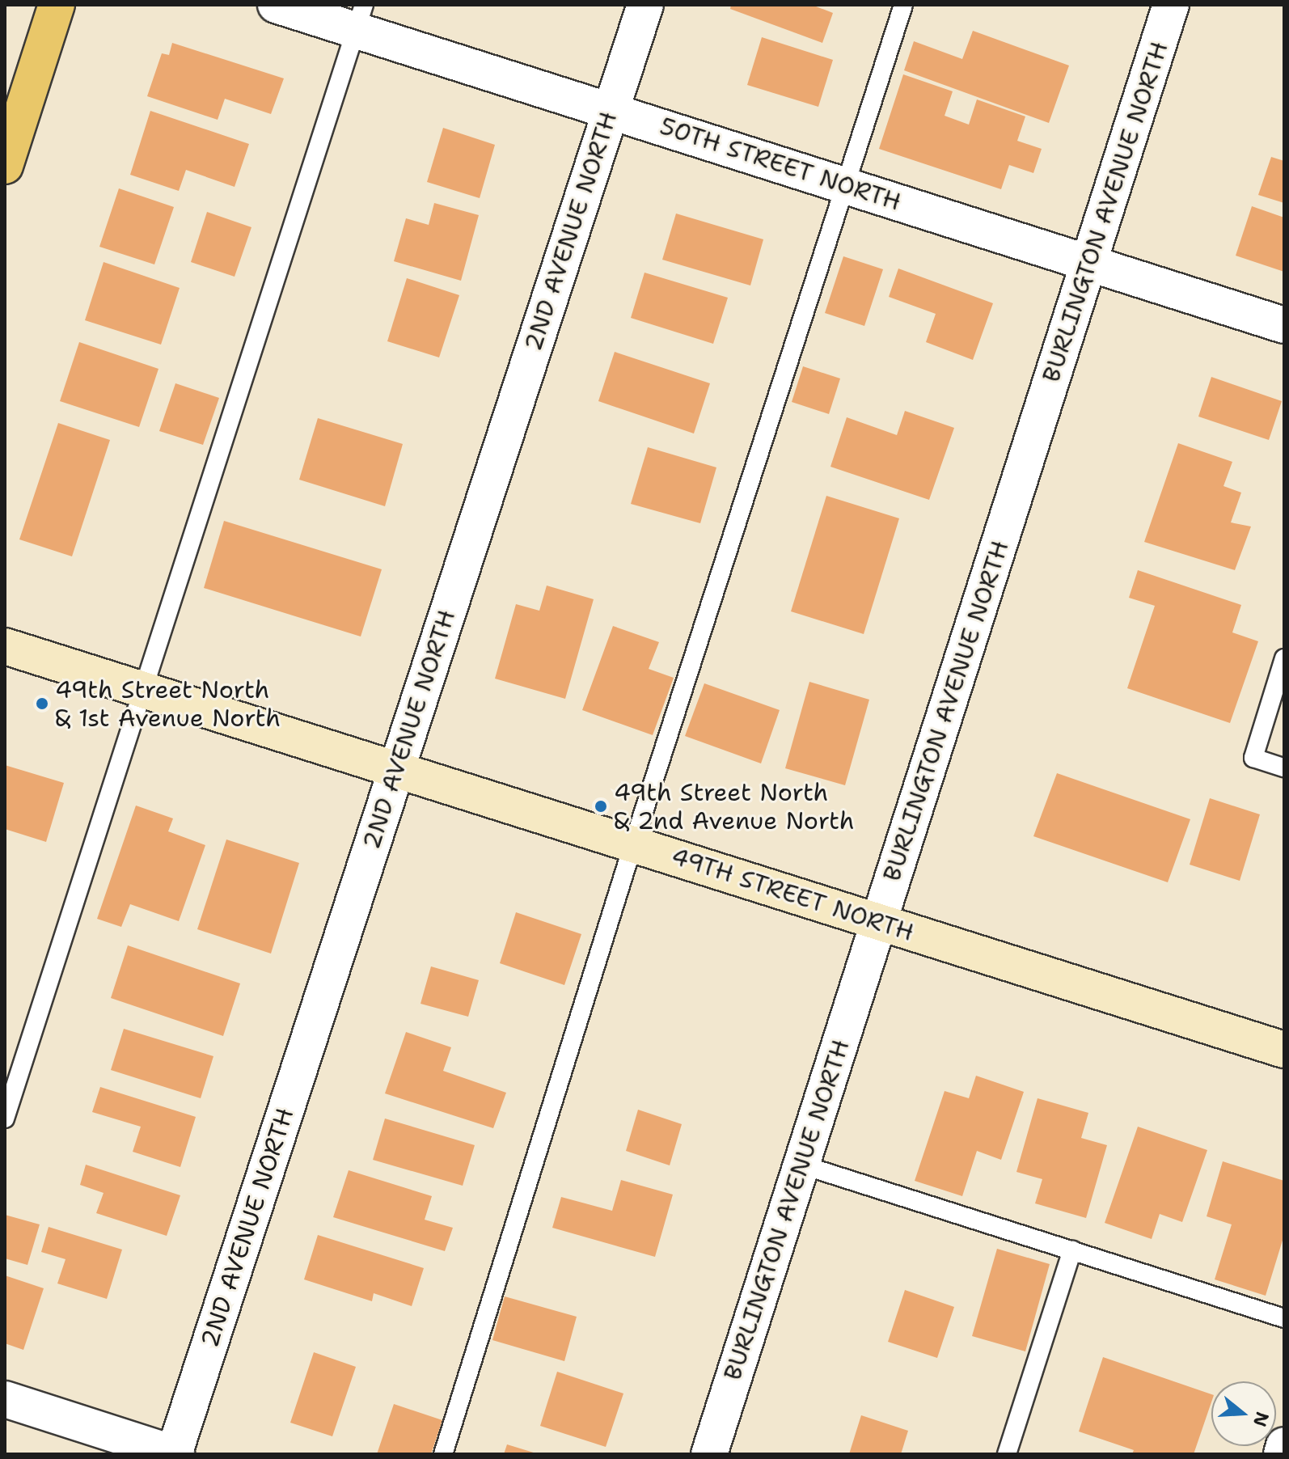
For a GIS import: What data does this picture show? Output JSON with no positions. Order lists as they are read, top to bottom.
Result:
{
  "streets": {
    "main road": ["49TH STREET NORTH"],
    "street": ["50TH STREET NORTH", "BURLINGTON AVENUE NORTH", "2ND AVENUE NORTH"]
  },
  "crossings": [
    ["50TH STREET NORTH", "BURLINGTON AVENUE NORTH"],
    ["50TH STREET NORTH", "2ND AVENUE NORTH"],
    ["BURLINGTON AVENUE NORTH", "49TH STREET NORTH"],
    ["2ND AVENUE NORTH", "49TH STREET NORTH"]
  ],
  "places": ["49th Street North & 1st Avenue North", "49th Street North & 2nd Avenue North"],
  "north": "right"
}
